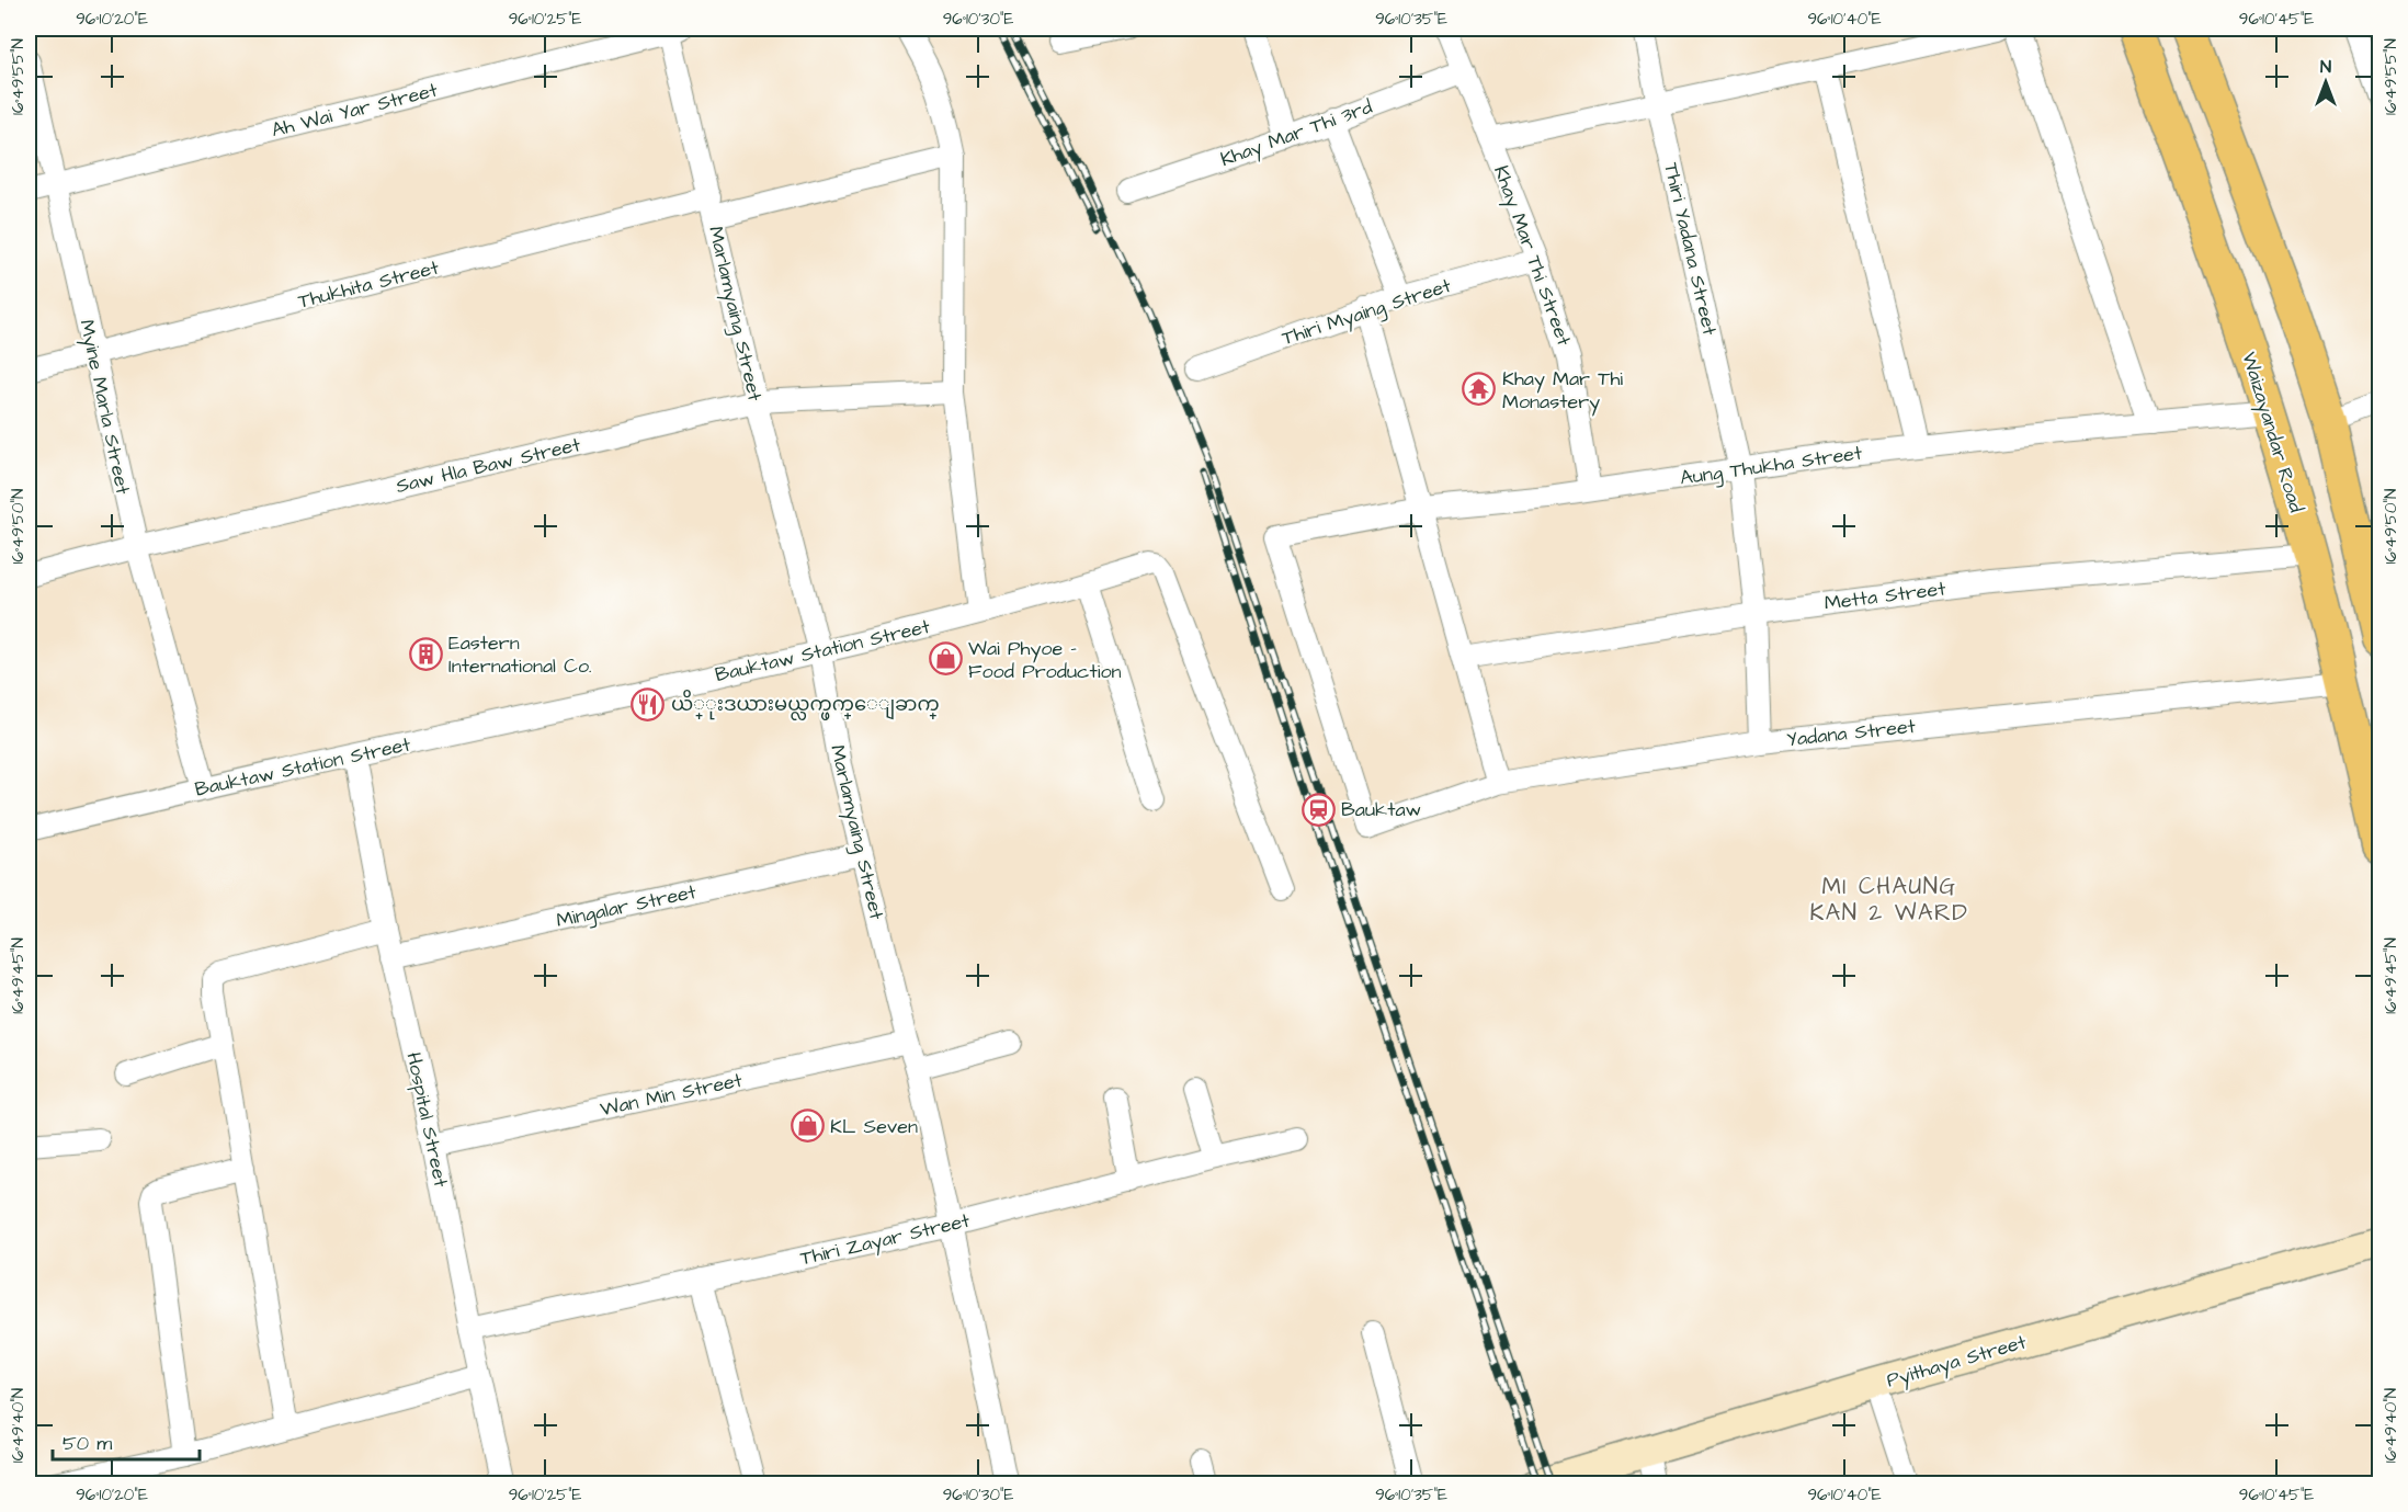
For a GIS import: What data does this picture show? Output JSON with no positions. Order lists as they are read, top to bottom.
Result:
{
  "streets": {
    "main road": ["Waizayandar Road"],
    "street": [
      "Ah Wai Yar Street",
      "Khay Mar Thi 3rd",
      "Thiri Yadana Street",
      "Khay Mar Thi Street",
      "Thukhita Street",
      "Thiri Myaing Street",
      "Marlamyaing Street",
      "Myine Marla Street",
      "Saw Hla Baw Street",
      "Aung Thukha Street",
      "Metta Street",
      "Bauktaw Station Street",
      "Yadana Street",
      "Mingalar Street",
      "Wan Min Street",
      "Hospital Street",
      "Thiri Zayar Street",
      "Pyithaya Street"
    ]
  },
  "crossings": [
    ["Ah Wai Yar Street", "Marlamyaing Street"],
    ["Ah Wai Yar Street", "Myine Marla Street"],
    ["Khay Mar Thi 3rd", "Khay Mar Thi Street"],
    ["Thiri Yadana Street", "Aung Thukha Street"],
    ["Thiri Yadana Street", "Metta Street"],
    ["Thiri Yadana Street", "Yadana Street"],
    ["Khay Mar Thi Street", "Thiri Myaing Street"],
    ["Khay Mar Thi Street", "Aung Thukha Street"],
    ["Thukhita Street", "Marlamyaing Street"],
    ["Thukhita Street", "Myine Marla Street"],
    ["Marlamyaing Street", "Saw Hla Baw Street"],
    ["Marlamyaing Street", "Bauktaw Station Street"],
    ["Marlamyaing Street", "Mingalar Street"],
    ["Marlamyaing Street", "Wan Min Street"],
    ["Marlamyaing Street", "Thiri Zayar Street"],
    ["Myine Marla Street", "Saw Hla Baw Street"],
    ["Myine Marla Street", "Bauktaw Station Street"],
    ["Waizayandar Road", "Aung Thukha Street"],
    ["Waizayandar Road", "Metta Street"],
    ["Waizayandar Road", "Yadana Street"],
    ["Aung Thukha Street", "Yadana Street"],
    ["Bauktaw Station Street", "Hospital Street"],
    ["Mingalar Street", "Hospital Street"],
    ["Wan Min Street", "Hospital Street"],
    ["Hospital Street", "Thiri Zayar Street"]
  ],
  "districts": ["MI CHAUNG KAN 2 WARD"],
  "places": {
    "temple": ["Khay Mar Thi Monastery"],
    "building": ["Eastern International Co."],
    "shop": ["Wai Phyoe - Food Production", "KL Seven"],
    "restaurant": ["ယိ္ုးဒယားမယ္လက္ဖက္ေျခာက္"],
    "station": ["Bauktaw"]
  },
  "scale_bar": "50 m",
  "north": "top",
  "coordinates": [
    "96°10'20\"E",
    "96°10'25\"E",
    "96°10'30\"E",
    "96°10'35\"E",
    "96°10'40\"E",
    "96°10'45\"E",
    "16°49'55\"N",
    "16°49'50\"N",
    "16°49'45\"N",
    "16°49'40\"N"
  ]
}
